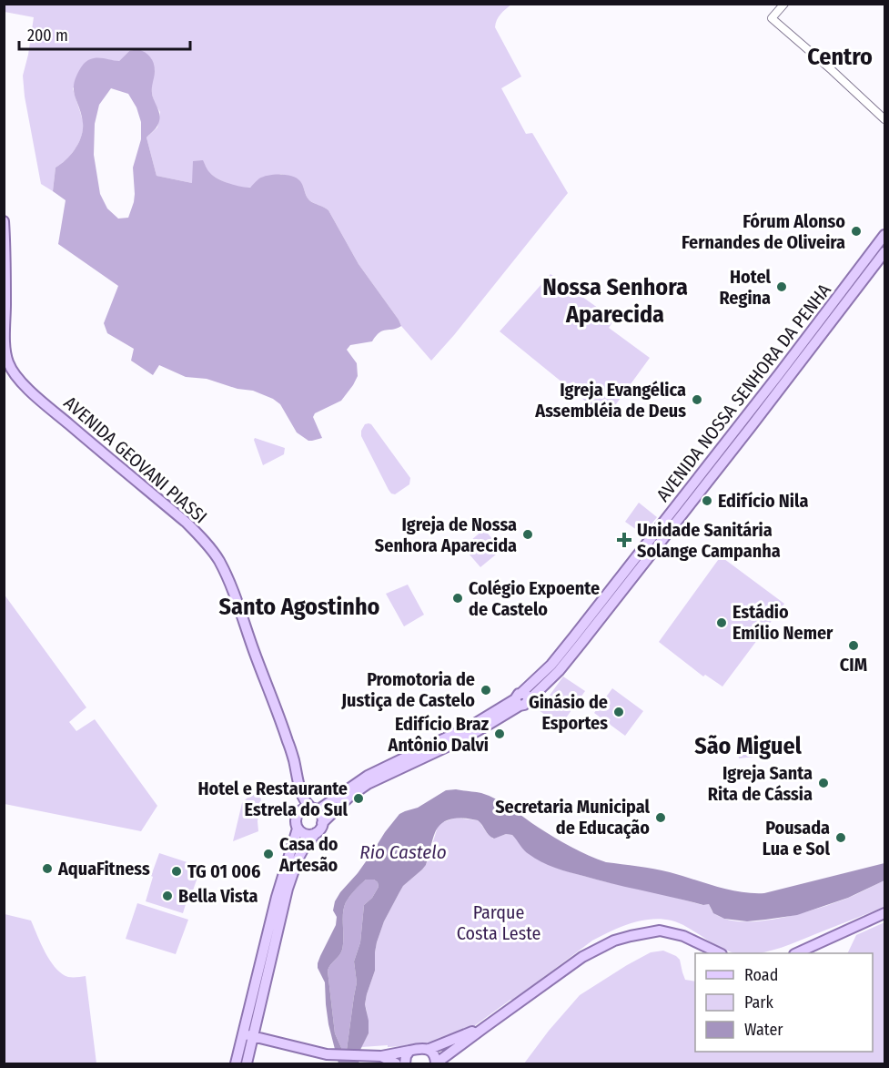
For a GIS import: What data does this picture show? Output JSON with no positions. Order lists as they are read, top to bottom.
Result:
{
  "streets": {
    "main road": ["AVENIDA NOSSA SENHORA DA PENHA", "AVENIDA GEOVANI PIASSI"]
  },
  "crossings": [
    ["AVENIDA NOSSA SENHORA DA PENHA", "AVENIDA GEOVANI PIASSI"]
  ],
  "districts": [
    "Centro",
    "Nossa Senhora Aparecida",
    "Santo Agostinho",
    "São Miguel"
  ],
  "water": ["Rio Castelo"],
  "parks": ["Parque Costa Leste"],
  "places": {
    "other": [
      "Fórum Alonso Fernandes de Oliveira",
      "Hotel Regina",
      "Igreja Evangélica Assembléia de Deus",
      "Edifício Nila",
      "Igreja de Nossa Senhora Aparecida",
      "Colégio Expoente de Castelo",
      "Estádio Emílio Nemer",
      "CIM",
      "Promotoria de Justiça de Castelo",
      "Ginásio de Esportes",
      "Edifício Braz Antônio Dalvi",
      "Igreja Santa Rita de Cássia",
      "Hotel e Restaurante Estrela do Sul",
      "Secretaria Municipal de Educação",
      "Pousada Lua e Sol",
      "Casa do Artesão",
      "AquaFitness",
      "TG 01 006",
      "Bella Vista"
    ],
    "health": ["Unidade Sanitária Solange Campanha"]
  },
  "legend": ["Road", "Park", "Water"],
  "scale_bar": "200 m"
}
